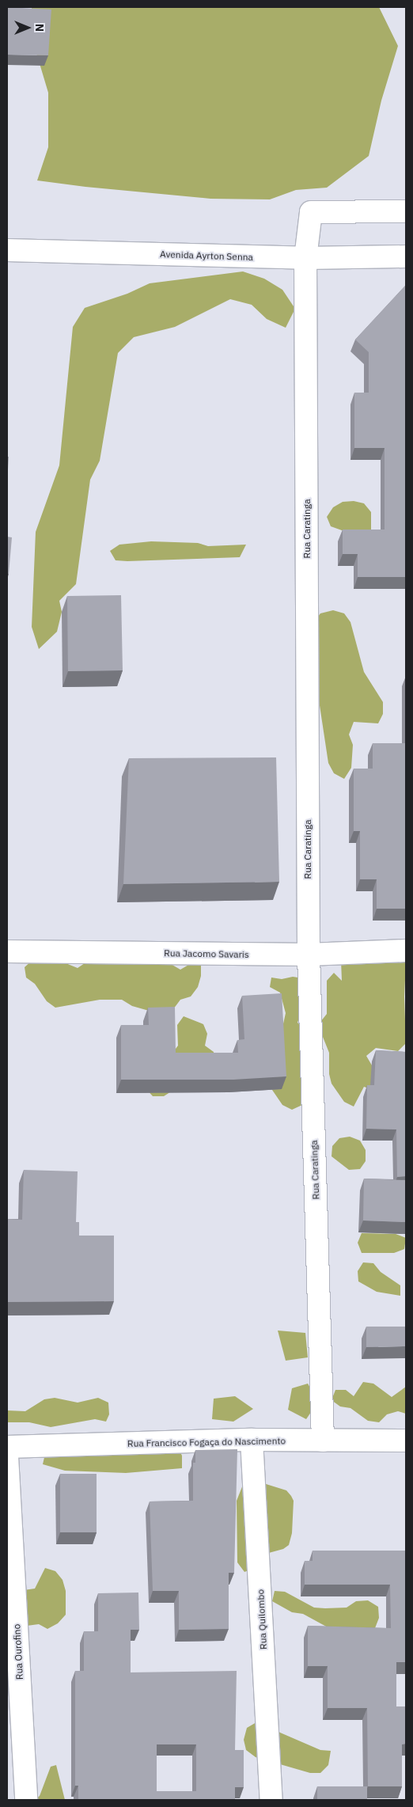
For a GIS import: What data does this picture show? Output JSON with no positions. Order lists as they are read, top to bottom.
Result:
{
  "streets": {
    "street": [
      "Avenida Ayrton Senna",
      "Rua Caratinga",
      "Rua Jacomo Savaris",
      "Rua Francisco Fogaça do Nascimento",
      "Rua Quilombo",
      "Rua Ourofino"
    ]
  },
  "crossings": [
    ["Avenida Ayrton Senna", "Rua Caratinga"],
    ["Rua Caratinga", "Rua Jacomo Savaris"],
    ["Rua Caratinga", "Rua Francisco Fogaça do Nascimento"],
    ["Rua Francisco Fogaça do Nascimento", "Rua Quilombo"]
  ],
  "north": "right"
}
